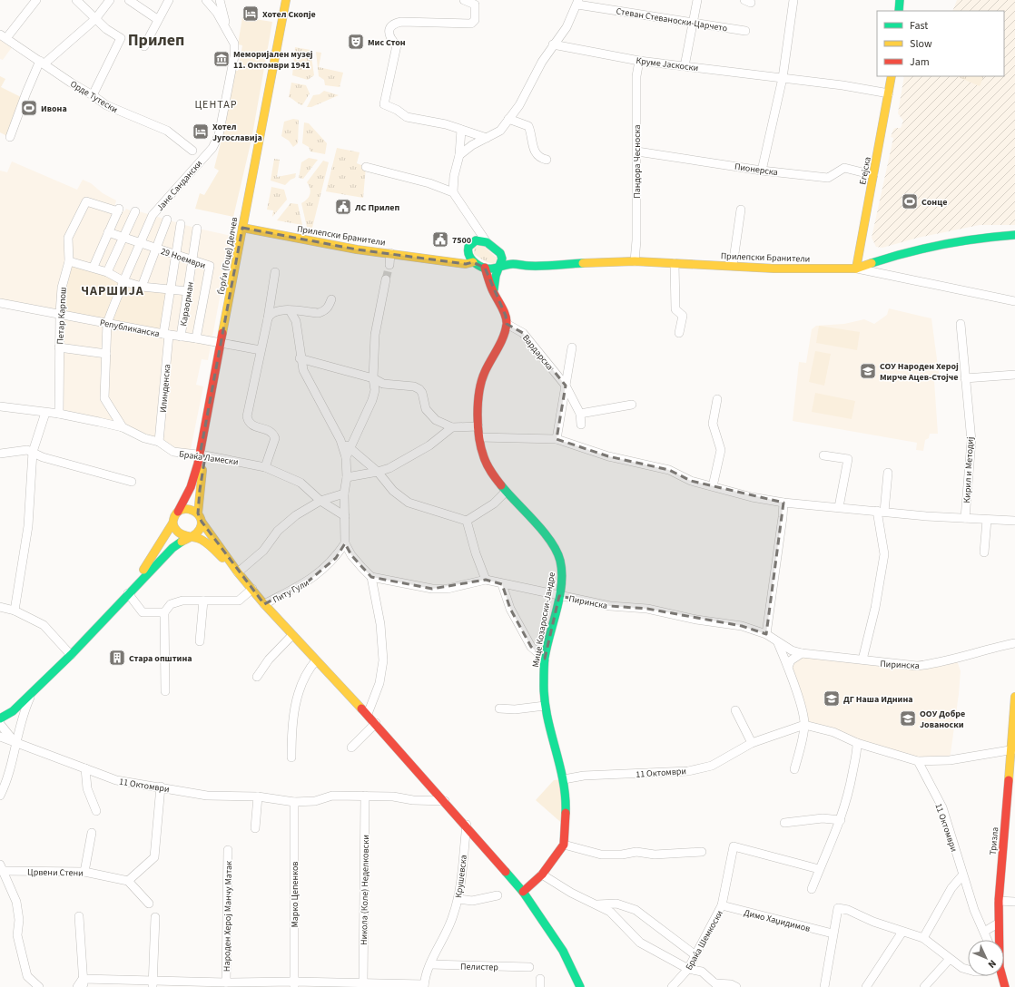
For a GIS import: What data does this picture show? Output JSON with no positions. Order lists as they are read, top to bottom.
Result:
{
  "streets": {
    "street": [
      "Стеван Стеваноски-Царчето",
      "Круме Јаскоски",
      "Орде Тутески",
      "Пандора Чесноска",
      "Пионерска",
      "Егејска",
      "Јане Сандански",
      "Прилепски Бранители",
      "Ѓорѓи (Гоце) Делчев",
      "29 Ноември",
      "Караорман",
      "Петар Карпош",
      "Републиканска",
      "Вардарска",
      "Илинденска",
      "Браќа Ламески",
      "Кирил и Методиј",
      "Питу Гули",
      "Пиринска",
      "Мице Козароски-Јандре",
      "11 Октомври",
      "Тризла",
      "Црвени Стени",
      "Крушевска",
      "Никола (Коле) Неделковски",
      "Марко Цепенков",
      "Народен Херој Манчу Матак",
      "Димо Хаџидимов",
      "Браќа Шемкоски",
      "Пелистер"
    ]
  },
  "crossings": [
    ["Круме Јаскоски", "Пандора Чесноска"],
    ["Круме Јаскоски", "Егејска"],
    ["Пандора Чесноска", "Пионерска"],
    ["Пандора Чесноска", "Прилепски Бранители"],
    ["Пионерска", "Егејска"],
    ["Егејска", "Прилепски Бранители"],
    ["Јане Сандански", "29 Ноември"],
    ["Јане Сандански", "Републиканска"],
    ["Јане Сандански", "Браќа Ламески"],
    ["Прилепски Бранители", "Ѓорѓи (Гоце) Делчев"],
    ["Ѓорѓи (Гоце) Делчев", "Републиканска"],
    ["Ѓорѓи (Гоце) Делчев", "Браќа Ламески"],
    ["29 Ноември", "Караорман"],
    ["29 Ноември", "Петар Карпош"],
    ["29 Ноември", "Републиканска"],
    ["29 Ноември", "Илинденска"],
    ["Караорман", "Републиканска"],
    ["Петар Карпош", "Републиканска"],
    ["Петар Карпош", "Браќа Ламески"],
    ["Републиканска", "Илинденска"],
    ["Вардарска", "Мице Козароски-Јандре"],
    ["Илинденска", "Браќа Ламески"],
    ["Пиринска", "Мице Козароски-Јандре"],
    ["Пиринска", "11 Октомври"],
    ["Мице Козароски-Јандре", "11 Октомври"],
    ["11 Октомври", "Никола (Коле) Неделковски"],
    ["11 Октомври", "Марко Цепенков"],
    ["Крушевска", "Пелистер"],
    ["Димо Хаџидимов", "Браќа Шемкоски"]
  ],
  "districts": ["Прилеп", "ЦЕНТАР", "ЧАРШИЈА"],
  "places": {
    "hotel": ["Хотел Скопје", "Хотел Југославија"],
    "theatre": ["Мис Стон"],
    "museum": ["Меморијален музеј 11. Октомври 1941"],
    "sports": ["Ивона", "Сонце"],
    "public building": ["ЛС Прилеп", "7500"],
    "school or university": ["СОУ Народен Херој Мирче Ацев-Стојче", "ДГ Наша Иднина", "ООУ Добре Јованоски"],
    "building": ["Стара општина"]
  },
  "legend": ["Fast", "Slow", "Jam"],
  "north": "bottom right"
}
